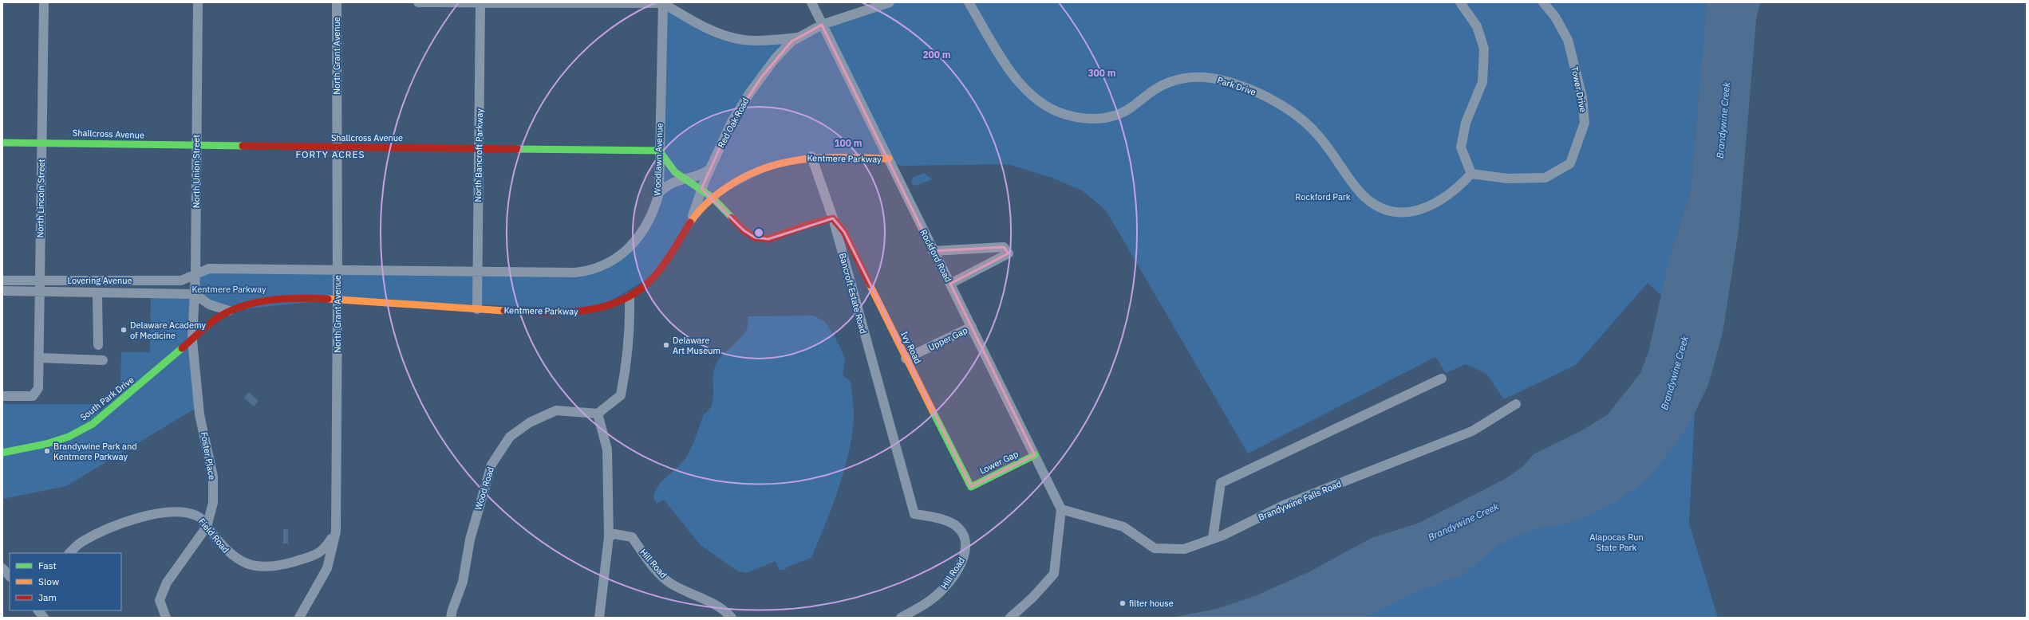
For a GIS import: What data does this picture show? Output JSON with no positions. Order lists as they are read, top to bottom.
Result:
{
  "streets": {
    "street": [
      "North Grant Avenue",
      "Park Drive",
      "Tower Drive",
      "Red Oak Road",
      "Shallcross Avenue",
      "North Bancroft Parkway",
      "Kentmere Parkway",
      "Woodlawn Avenue",
      "North Union Street",
      "North Lincoln Street",
      "Rockford Road",
      "Lovering Avenue",
      "Bancroft Estate Road",
      "Upper Gap",
      "Ivy Road",
      "South Park Drive",
      "Foster Place",
      "Lower Gap",
      "Wood Road",
      "Brandywine Falls Road",
      "Field Road",
      "Hill Road"
    ]
  },
  "crossings": [
    ["North Grant Avenue", "Shallcross Avenue"],
    ["North Grant Avenue", "Kentmere Parkway"],
    ["North Grant Avenue", "Field Road"],
    ["Park Drive", "Tower Drive"],
    ["Red Oak Road", "Kentmere Parkway"],
    ["Red Oak Road", "Woodlawn Avenue"],
    ["Red Oak Road", "Rockford Road"],
    ["Shallcross Avenue", "North Bancroft Parkway"],
    ["Shallcross Avenue", "Woodlawn Avenue"],
    ["Shallcross Avenue", "North Union Street"],
    ["Shallcross Avenue", "North Lincoln Street"],
    ["North Bancroft Parkway", "Kentmere Parkway"],
    ["North Bancroft Parkway", "Woodlawn Avenue"],
    ["Kentmere Parkway", "North Union Street"],
    ["Kentmere Parkway", "Rockford Road"],
    ["Kentmere Parkway", "Bancroft Estate Road"],
    ["Kentmere Parkway", "South Park Drive"],
    ["Kentmere Parkway", "Foster Place"],
    ["North Union Street", "Lovering Avenue"],
    ["North Union Street", "South Park Drive"],
    ["North Union Street", "Foster Place"],
    ["North Lincoln Street", "Lovering Avenue"],
    ["Rockford Road", "Upper Gap"],
    ["Rockford Road", "Lower Gap"],
    ["Rockford Road", "Brandywine Falls Road"],
    ["Bancroft Estate Road", "Ivy Road"],
    ["Bancroft Estate Road", "Hill Road"],
    ["Upper Gap", "Ivy Road"],
    ["Ivy Road", "Lower Gap"],
    ["South Park Drive", "Foster Place"],
    ["Foster Place", "Field Road"]
  ],
  "districts": ["FORTY ACRES"],
  "water": ["Brandywine Creek"],
  "parks": ["Rockford Park", "Kentmere Parkway", "Alapocas Run State Park"],
  "places": [
    "Delaware Academy of Medicine",
    "Delaware Art Museum",
    "Brandywine Park and Kentmere Parkway",
    "filter house"
  ],
  "legend": ["Fast", "Slow", "Jam"],
  "rings": ["200 m", "300 m", "100 m"]
}
